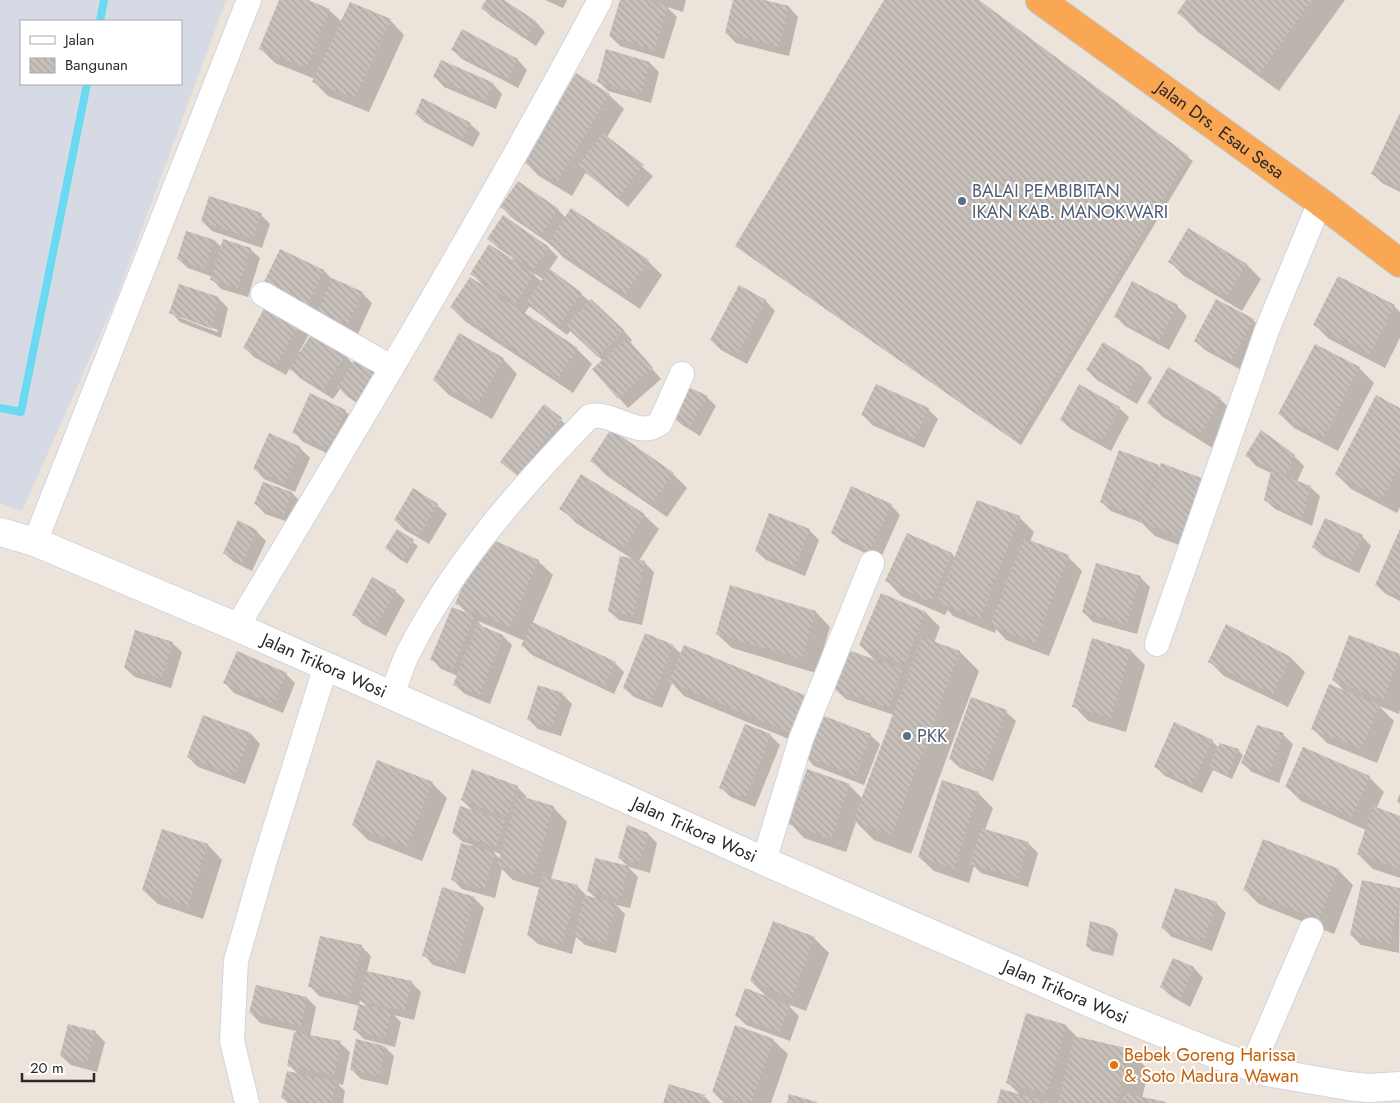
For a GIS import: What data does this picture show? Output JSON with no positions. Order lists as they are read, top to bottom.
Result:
{
  "streets": {
    "highway": ["Jalan Drs. Esau Sesa"],
    "street": ["Jalan Trikora Wosi"]
  },
  "places": ["BALAI PEMBIBITAN IKAN KAB. MANOKWARI", "PKK", "Bebek Goreng Harissa & Soto Madura Wawan"],
  "legend": ["Jalan", "Bangunan"],
  "scale_bar": "20 m"
}
